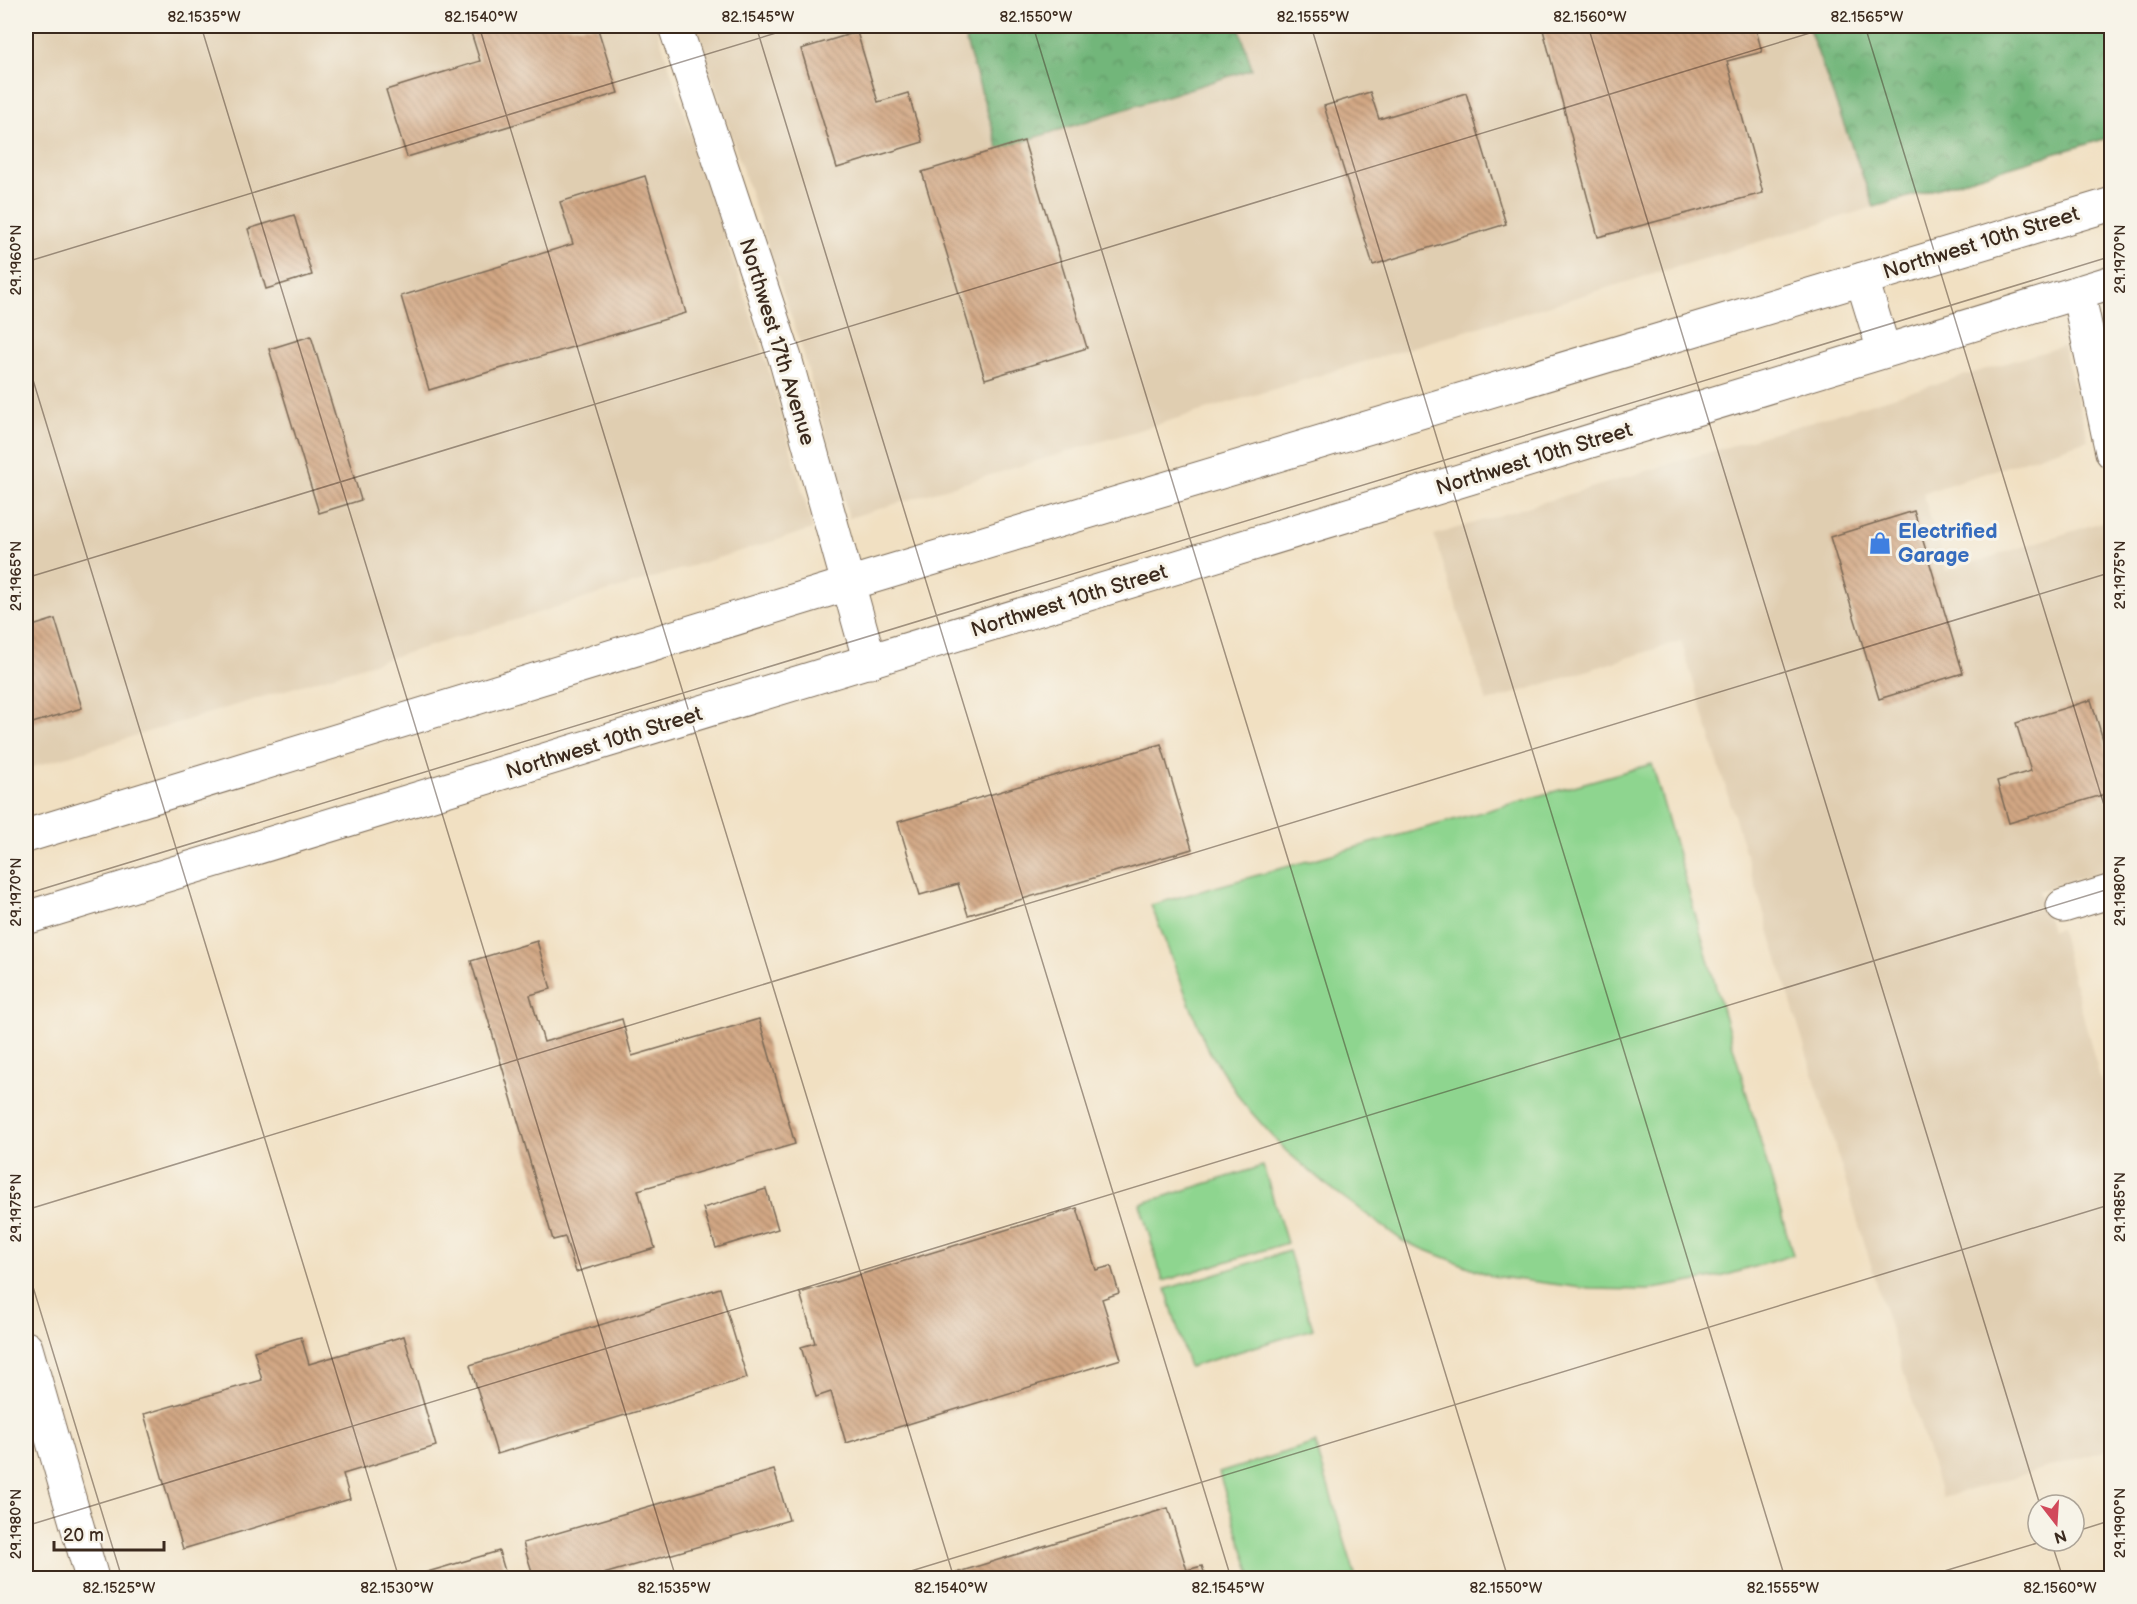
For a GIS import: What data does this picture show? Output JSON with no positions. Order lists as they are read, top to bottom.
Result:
{
  "streets": {
    "main road": ["Northwest 10th Street", "Northwest 17th Avenue"]
  },
  "crossings": [
    ["Northwest 10th Street", "Northwest 17th Avenue"]
  ],
  "places": {
    "shop": ["Electrified Garage"]
  },
  "scale_bar": "20 m",
  "north": "bottom",
  "coordinates": [
    "82.1535°W",
    "82.1540°W",
    "82.1545°W",
    "82.1550°W",
    "82.1555°W",
    "82.1560°W",
    "82.1565°W",
    "29.1970°N",
    "29.1960°N",
    "29.1975°N",
    "29.1965°N",
    "29.1980°N",
    "29.1985°N",
    "29.1990°N",
    "82.1525°W",
    "82.1530°W"
  ]
}
